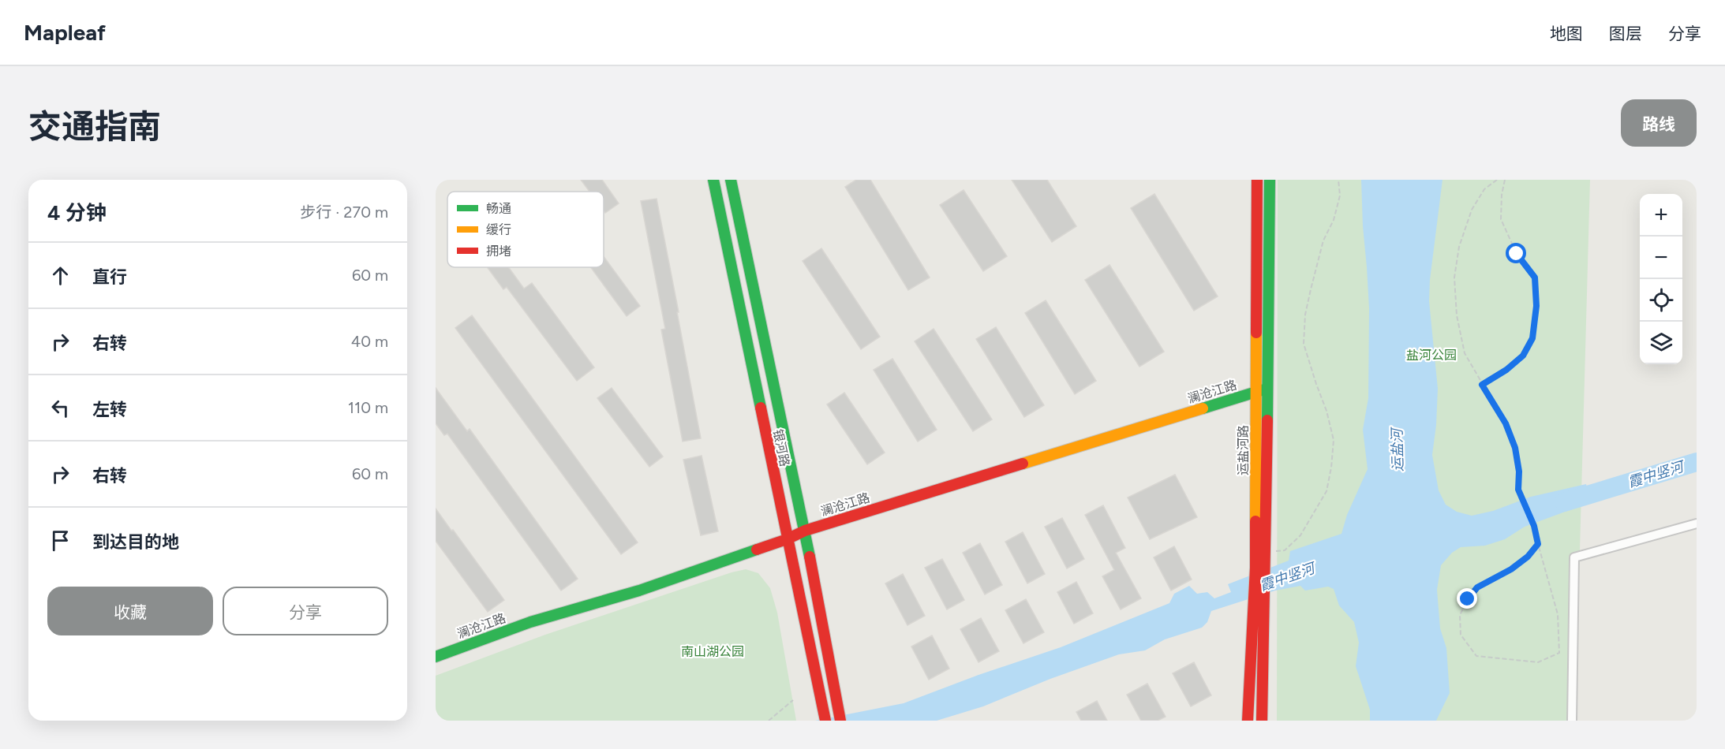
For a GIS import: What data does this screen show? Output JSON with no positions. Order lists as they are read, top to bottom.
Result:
{
  "streets": {
    "main road": ["澜沧江路", "银河路", "运盐河路"]
  },
  "crossings": [
    ["澜沧江路", "银河路"],
    ["澜沧江路", "运盐河路"]
  ],
  "water": ["运盐河", "霞中竖河"],
  "parks": ["盐河公园", "南山湖公园"],
  "legend": ["畅通", "缓行", "拥堵"],
  "page": {
    "header": "Mapleaf",
    "nav": ["地图", "图层", "分享"],
    "title": "交通指南",
    "buttons": [
      "路线",
      ["收藏", "分享"]
    ],
    "heading": ["4 分钟", "步行 · 270 m"],
    "map_buttons": ["+", "−"],
    "list": [
      ["直行", "60 m"],
      ["右转", "40 m"],
      ["左转", "110 m"],
      ["右转", "60 m"],
      "到达目的地"
    ]
  }
}
